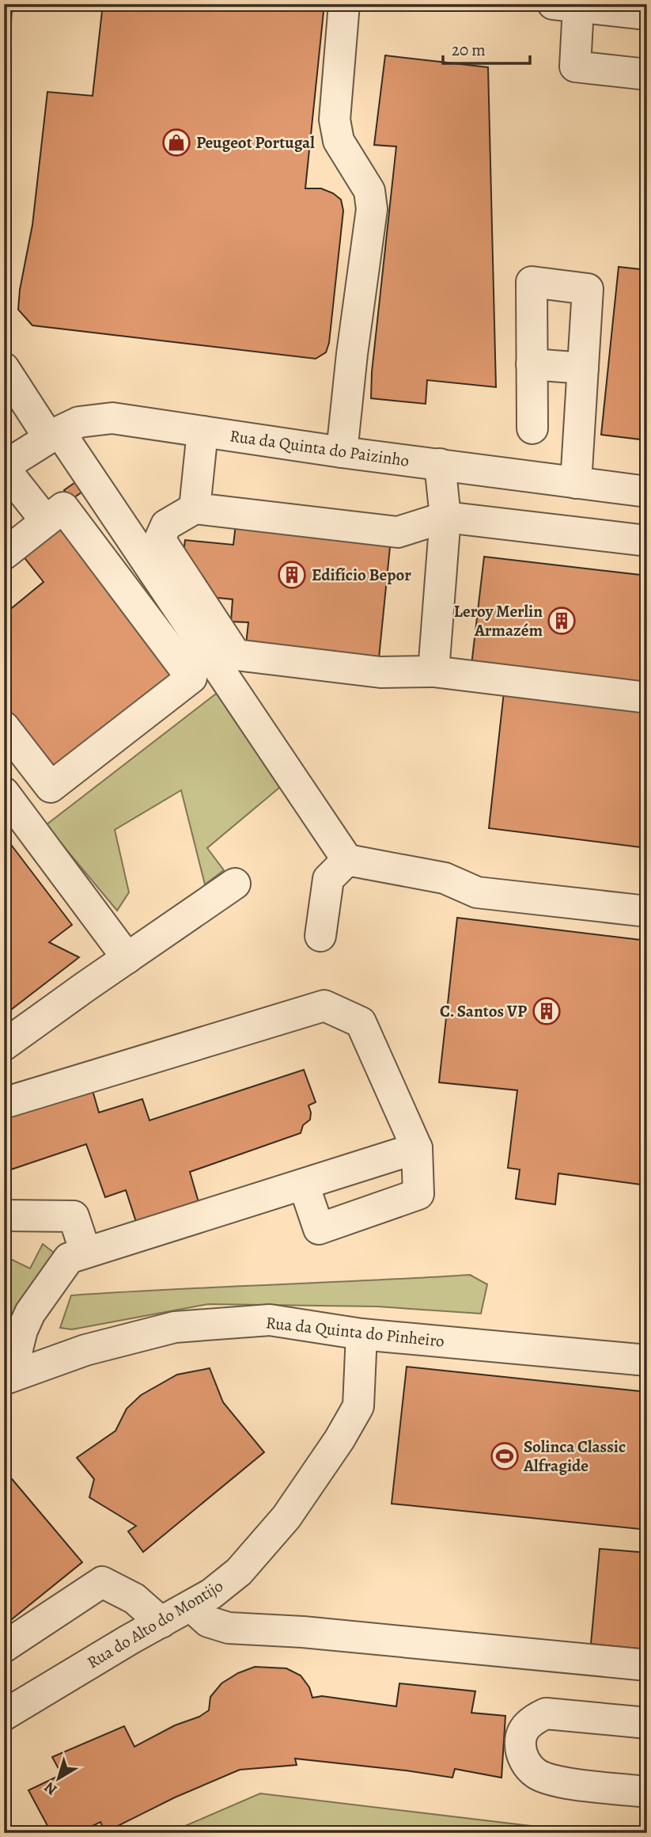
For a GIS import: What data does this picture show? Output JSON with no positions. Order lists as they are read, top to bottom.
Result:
{
  "streets": {
    "street": ["Rua da Quinta do Paizinho", "Rua da Quinta do Pinheiro", "Rua do Alto do Montijo"]
  },
  "crossings": [
    ["Rua da Quinta do Pinheiro", "Rua do Alto do Montijo"]
  ],
  "places": {
    "shop": ["Peugeot Portugal"],
    "building": ["Edifício Bepor", "Leroy Merlin Armazém", "C. Santos VP"],
    "sports": ["Solinca Classic Alfragide"]
  },
  "scale_bar": "20 m",
  "north": "bottom left"
}
